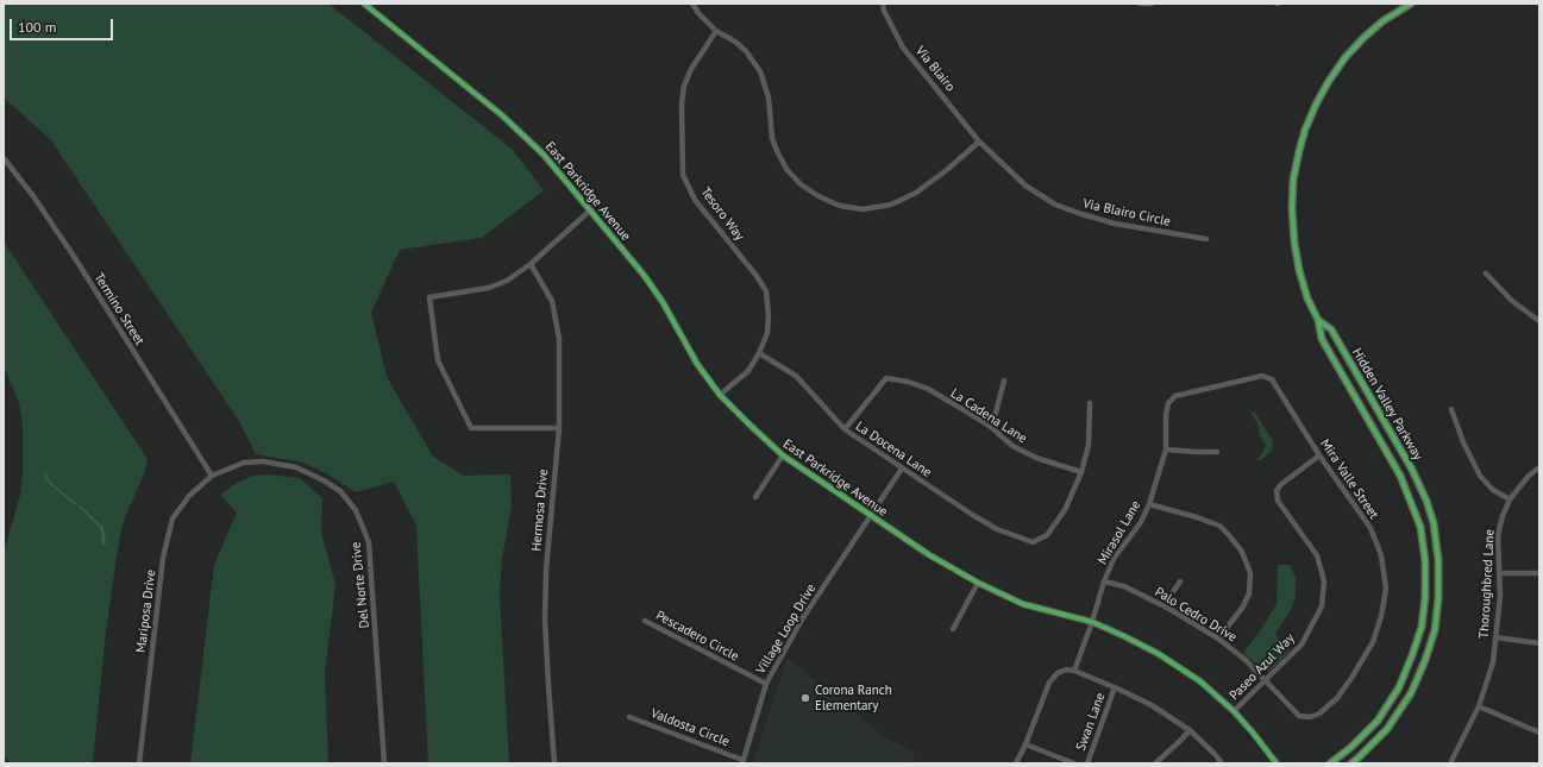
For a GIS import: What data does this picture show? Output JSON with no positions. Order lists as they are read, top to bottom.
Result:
{
  "streets": {
    "main road": ["East Parkridge Avenue", "Hidden Valley Parkway"],
    "street": [
      "Via Blairo",
      "Via Blairo Circle",
      "Tesoro Way",
      "Termino Street",
      "La Cadena Lane",
      "La Docena Lane",
      "Mira Valle Street",
      "Hermosa Drive",
      "Mirasol Lane",
      "Thoroughbred Lane",
      "Del Norte Drive",
      "Mariposa Drive",
      "Palo Cedro Drive",
      "Village Loop Drive",
      "Pescadero Circle",
      "Paseo Azul Way",
      "Swan Lane",
      "Valdosta Circle"
    ]
  },
  "crossings": [
    ["Via Blairo", "Via Blairo Circle"],
    ["East Parkridge Avenue", "Tesoro Way"],
    ["East Parkridge Avenue", "Mirasol Lane"],
    ["East Parkridge Avenue", "Village Loop Drive"],
    ["East Parkridge Avenue", "Paseo Azul Way"],
    ["Tesoro Way", "La Docena Lane"],
    ["Termino Street", "Del Norte Drive"],
    ["Termino Street", "Mariposa Drive"],
    ["La Cadena Lane", "La Docena Lane"],
    ["La Docena Lane", "Village Loop Drive"],
    ["Mira Valle Street", "Mirasol Lane"],
    ["Mira Valle Street", "Palo Cedro Drive"],
    ["Mira Valle Street", "Paseo Azul Way"],
    ["Mirasol Lane", "Palo Cedro Drive"],
    ["Del Norte Drive", "Mariposa Drive"],
    ["Palo Cedro Drive", "Paseo Azul Way"],
    ["Village Loop Drive", "Pescadero Circle"],
    ["Village Loop Drive", "Valdosta Circle"]
  ],
  "places": ["Corona Ranch Elementary"],
  "scale_bar": "100 m"
}
